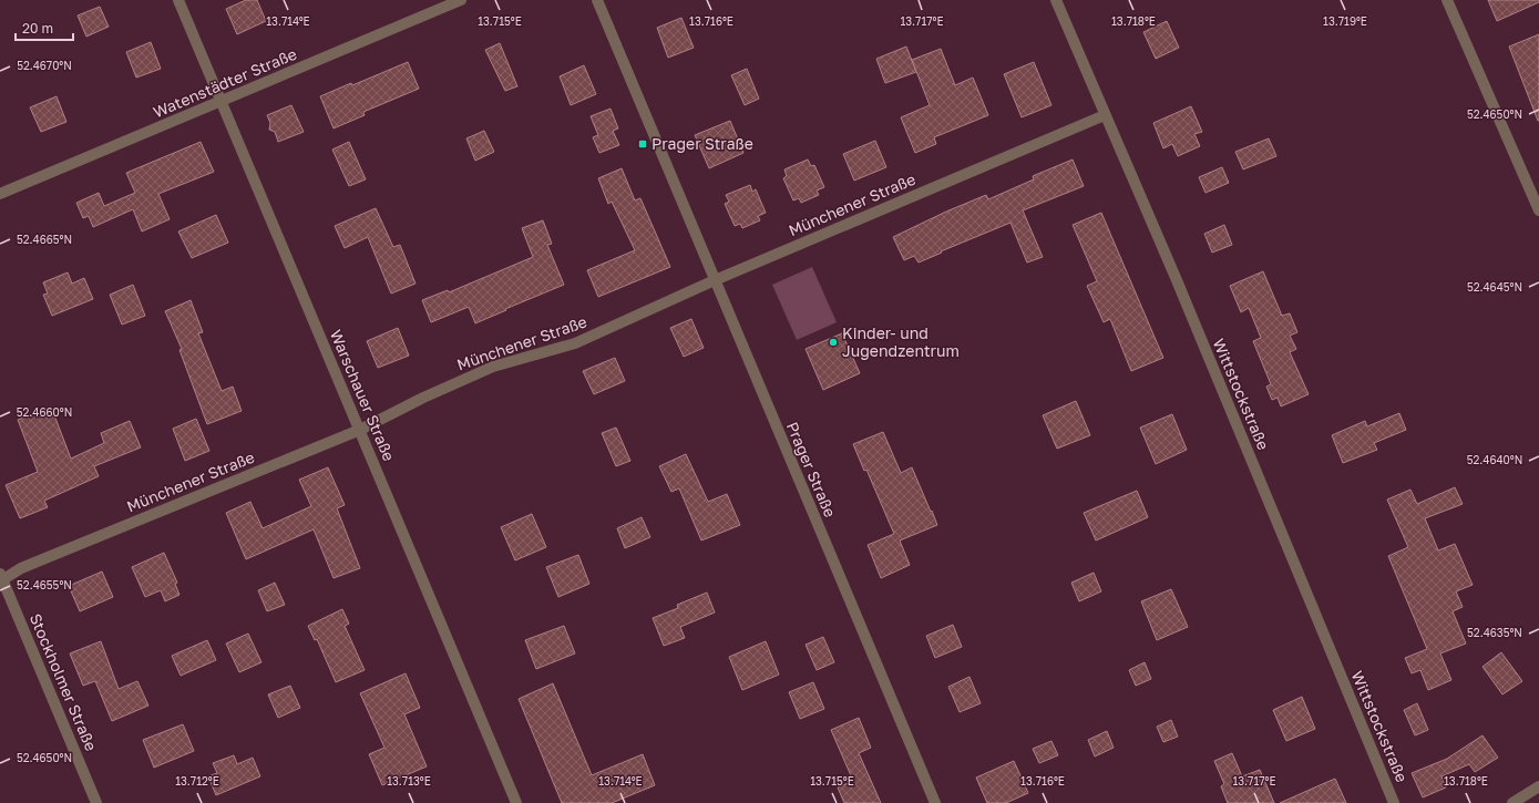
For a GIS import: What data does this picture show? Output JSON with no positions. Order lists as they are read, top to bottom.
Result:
{
  "streets": {
    "street": [
      "Watenstädter Straße",
      "Münchener Straße",
      "Wittstockstraße",
      "Warschauer Straße",
      "Prager Straße",
      "Stockholmer Straße"
    ]
  },
  "crossings": [
    ["Watenstädter Straße", "Warschauer Straße"],
    ["Münchener Straße", "Wittstockstraße"],
    ["Münchener Straße", "Warschauer Straße"],
    ["Münchener Straße", "Prager Straße"],
    ["Münchener Straße", "Stockholmer Straße"]
  ],
  "places": {
    "transit": ["Prager Straße"],
    "other": ["Kinder- und Jugendzentrum"]
  },
  "scale_bar": "20 m",
  "coordinates": [
    "13.714°E",
    "13.715°E",
    "13.716°E",
    "13.717°E",
    "13.718°E",
    "13.719°E",
    "52.4670°N",
    "52.4650°N",
    "52.4665°N",
    "52.4645°N",
    "52.4660°N",
    "52.4640°N",
    "52.4655°N",
    "52.4635°N",
    "13.712°E",
    "13.713°E"
  ]
}
